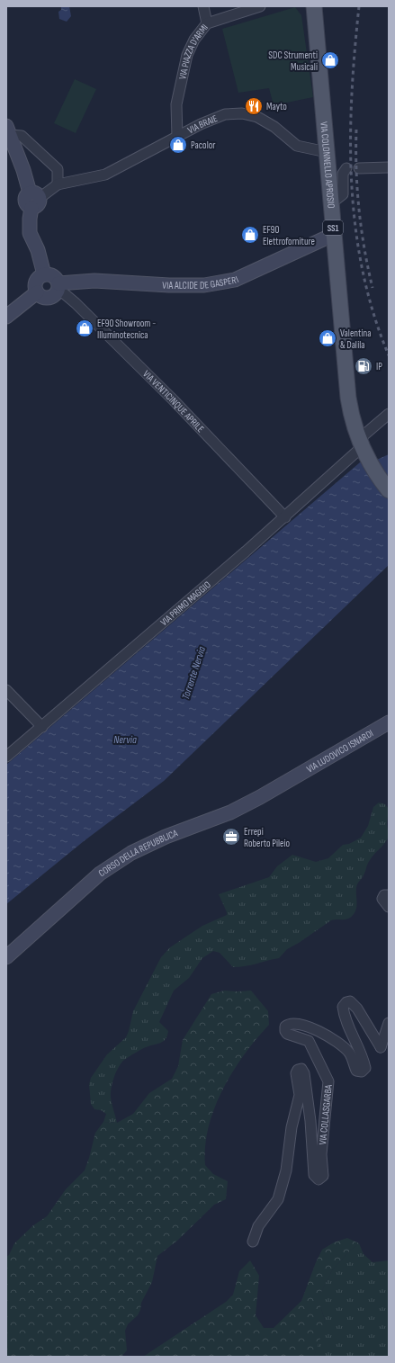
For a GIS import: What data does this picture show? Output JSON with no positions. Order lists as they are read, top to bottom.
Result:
{
  "streets": {
    "main road": ["VIA COLONNELLO APROSIO", "SS1"],
    "street": [
      "VIA PIAZZA D'ARMI",
      "VIA BRAIE",
      "VIA ALCIDE DE GASPERI",
      "VIA VENTICINQUE APRILE",
      "VIA PRIMO MAGGIO",
      "VIA LUDOVICO ISNARDI",
      "CORSO DELLA REPUBBLICA",
      "VIA COLLASGARBA"
    ]
  },
  "crossings": [
    ["VIA PIAZZA D'ARMI", "VIA BRAIE"],
    ["VIA BRAIE", "VIA COLONNELLO APROSIO"],
    ["VIA COLONNELLO APROSIO", "SS1"],
    ["VIA COLONNELLO APROSIO", "VIA ALCIDE DE GASPERI"],
    ["VIA COLONNELLO APROSIO", "VIA PRIMO MAGGIO"],
    ["SS1", "VIA PRIMO MAGGIO"],
    ["VIA ALCIDE DE GASPERI", "VIA VENTICINQUE APRILE"],
    ["VIA VENTICINQUE APRILE", "VIA PRIMO MAGGIO"],
    ["VIA LUDOVICO ISNARDI", "CORSO DELLA REPUBBLICA"]
  ],
  "water": ["Torrente Nervia", "Nervia"],
  "places": {
    "shop": [
      "SDC Strumenti Musicali",
      "Pacolor",
      "EF90 Elettroforniture",
      "EF90 Showroom - Illuminotecnica",
      "Valentina & Dalila"
    ],
    "restaurant": ["Mayto"],
    "fuel station": ["IP"],
    "office": ["Errepi Roberto Pileio"]
  }
}
